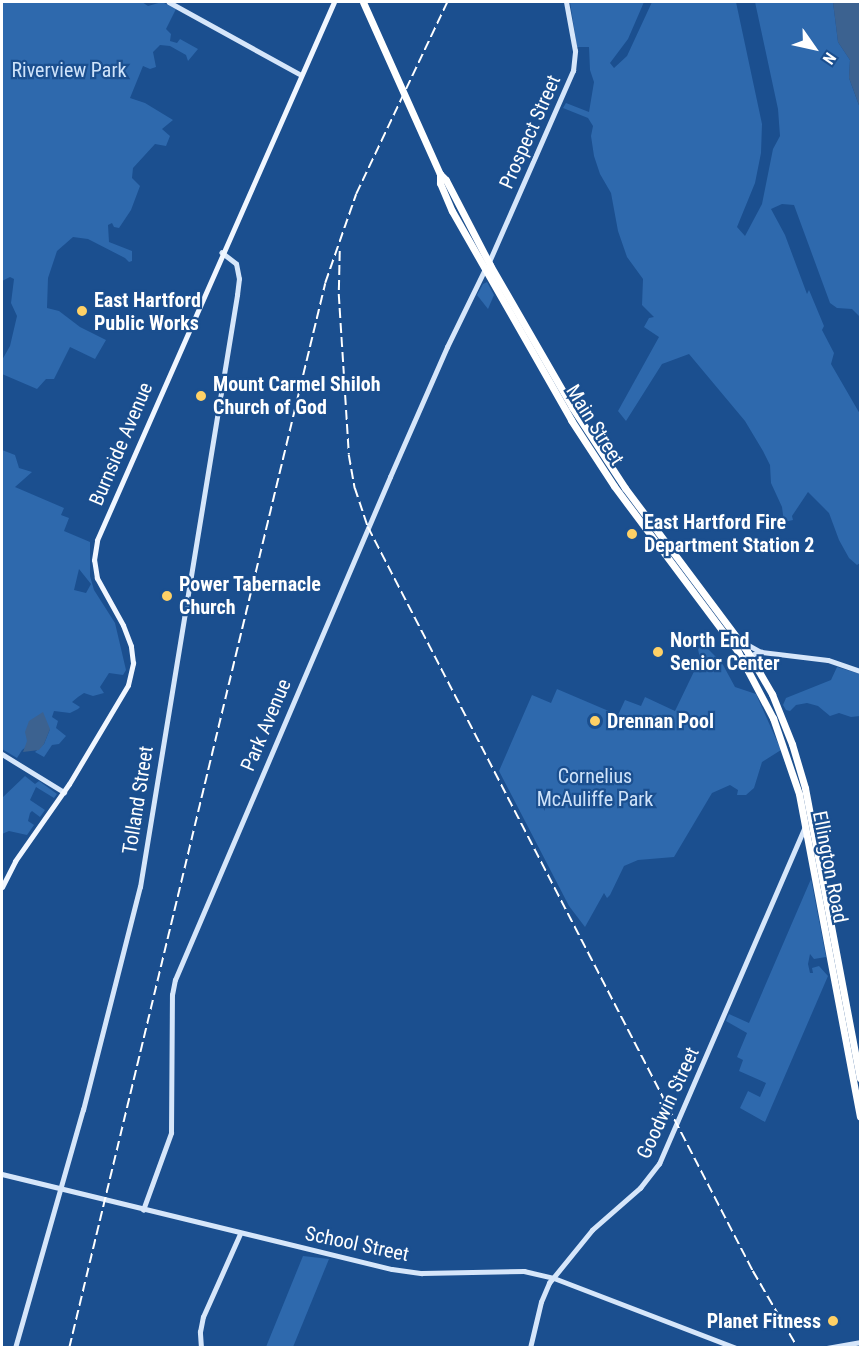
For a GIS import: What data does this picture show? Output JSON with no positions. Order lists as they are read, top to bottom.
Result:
{
  "streets": {
    "highway": ["Main Street", "Ellington Road"],
    "main road": [
      "Prospect Street",
      "Burnside Avenue",
      "Park Avenue",
      "Tolland Street",
      "Goodwin Street",
      "School Street"
    ]
  },
  "crossings": [
    ["Prospect Street", "Main Street"],
    ["Prospect Street", "Park Avenue"],
    ["Main Street", "Park Avenue"],
    ["Burnside Avenue", "Tolland Street"],
    ["Park Avenue", "School Street"],
    ["Tolland Street", "School Street"],
    ["Ellington Road", "Goodwin Street"],
    ["Goodwin Street", "School Street"]
  ],
  "parks": ["Riverview Park", "Cornelius McAuliffe Park"],
  "places": [
    "East Hartford Public Works",
    "Mount Carmel Shiloh Church of God",
    "East Hartford Fire Department Station 2",
    "Power Tabernacle Church",
    "North End Senior Center",
    "Drennan Pool",
    "Planet Fitness"
  ],
  "north": "bottom right"
}
